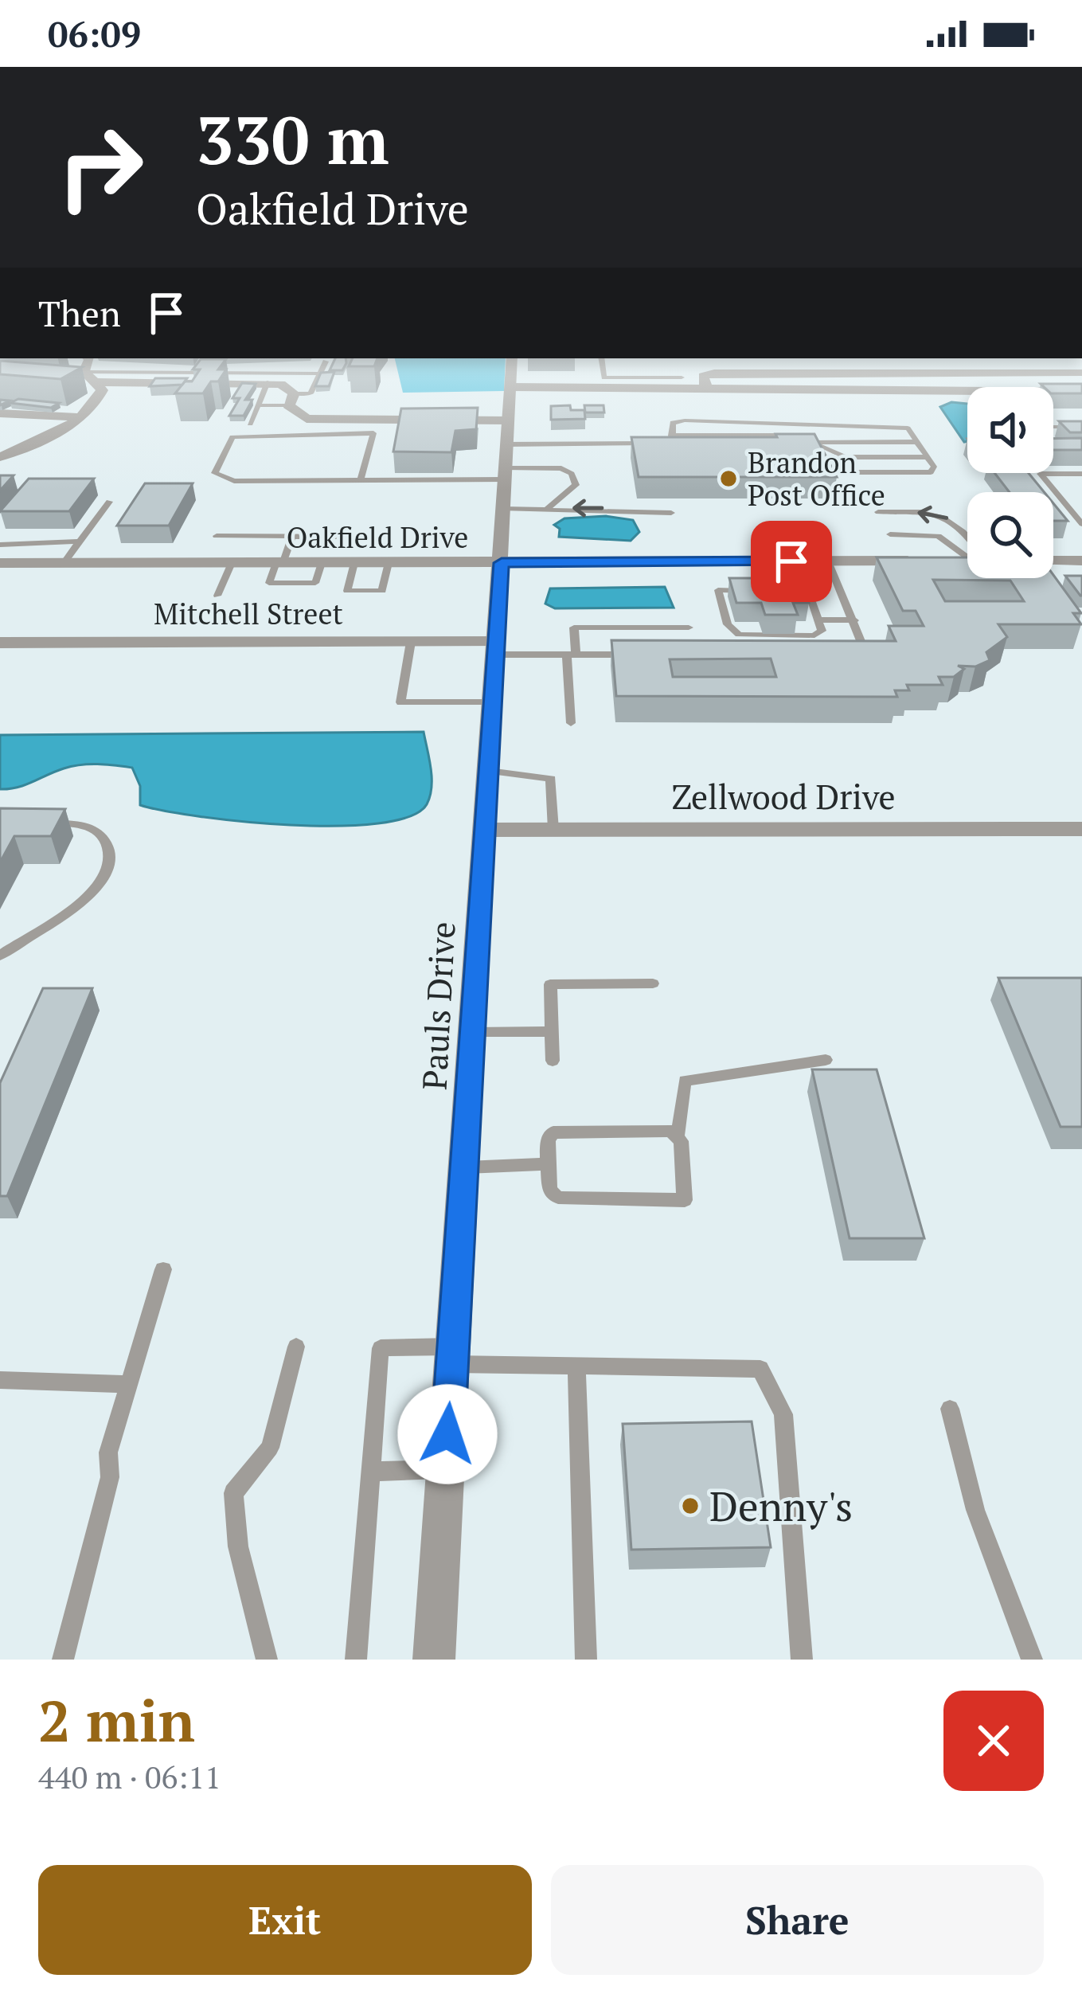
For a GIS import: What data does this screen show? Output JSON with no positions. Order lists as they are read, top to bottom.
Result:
{
  "streets": {
    "street": [
      "Oakfield Drive",
      "Mitchell Street",
      "Zellwood Drive",
      "Pauls Drive"
    ]
  },
  "crossings": [
    ["Oakfield Drive", "Pauls Drive"],
    ["Mitchell Street", "Pauls Drive"],
    ["Zellwood Drive", "Pauls Drive"]
  ],
  "places": ["Brandon Post Office", "Denny's"],
  "page": {
    "status": "06:09",
    "turn": ["330 m", "Oakfield Drive"],
    "then": "Then",
    "heading": ["2 min", "440 m · 06:11"],
    "buttons": ["Exit", "Share"]
  }
}
